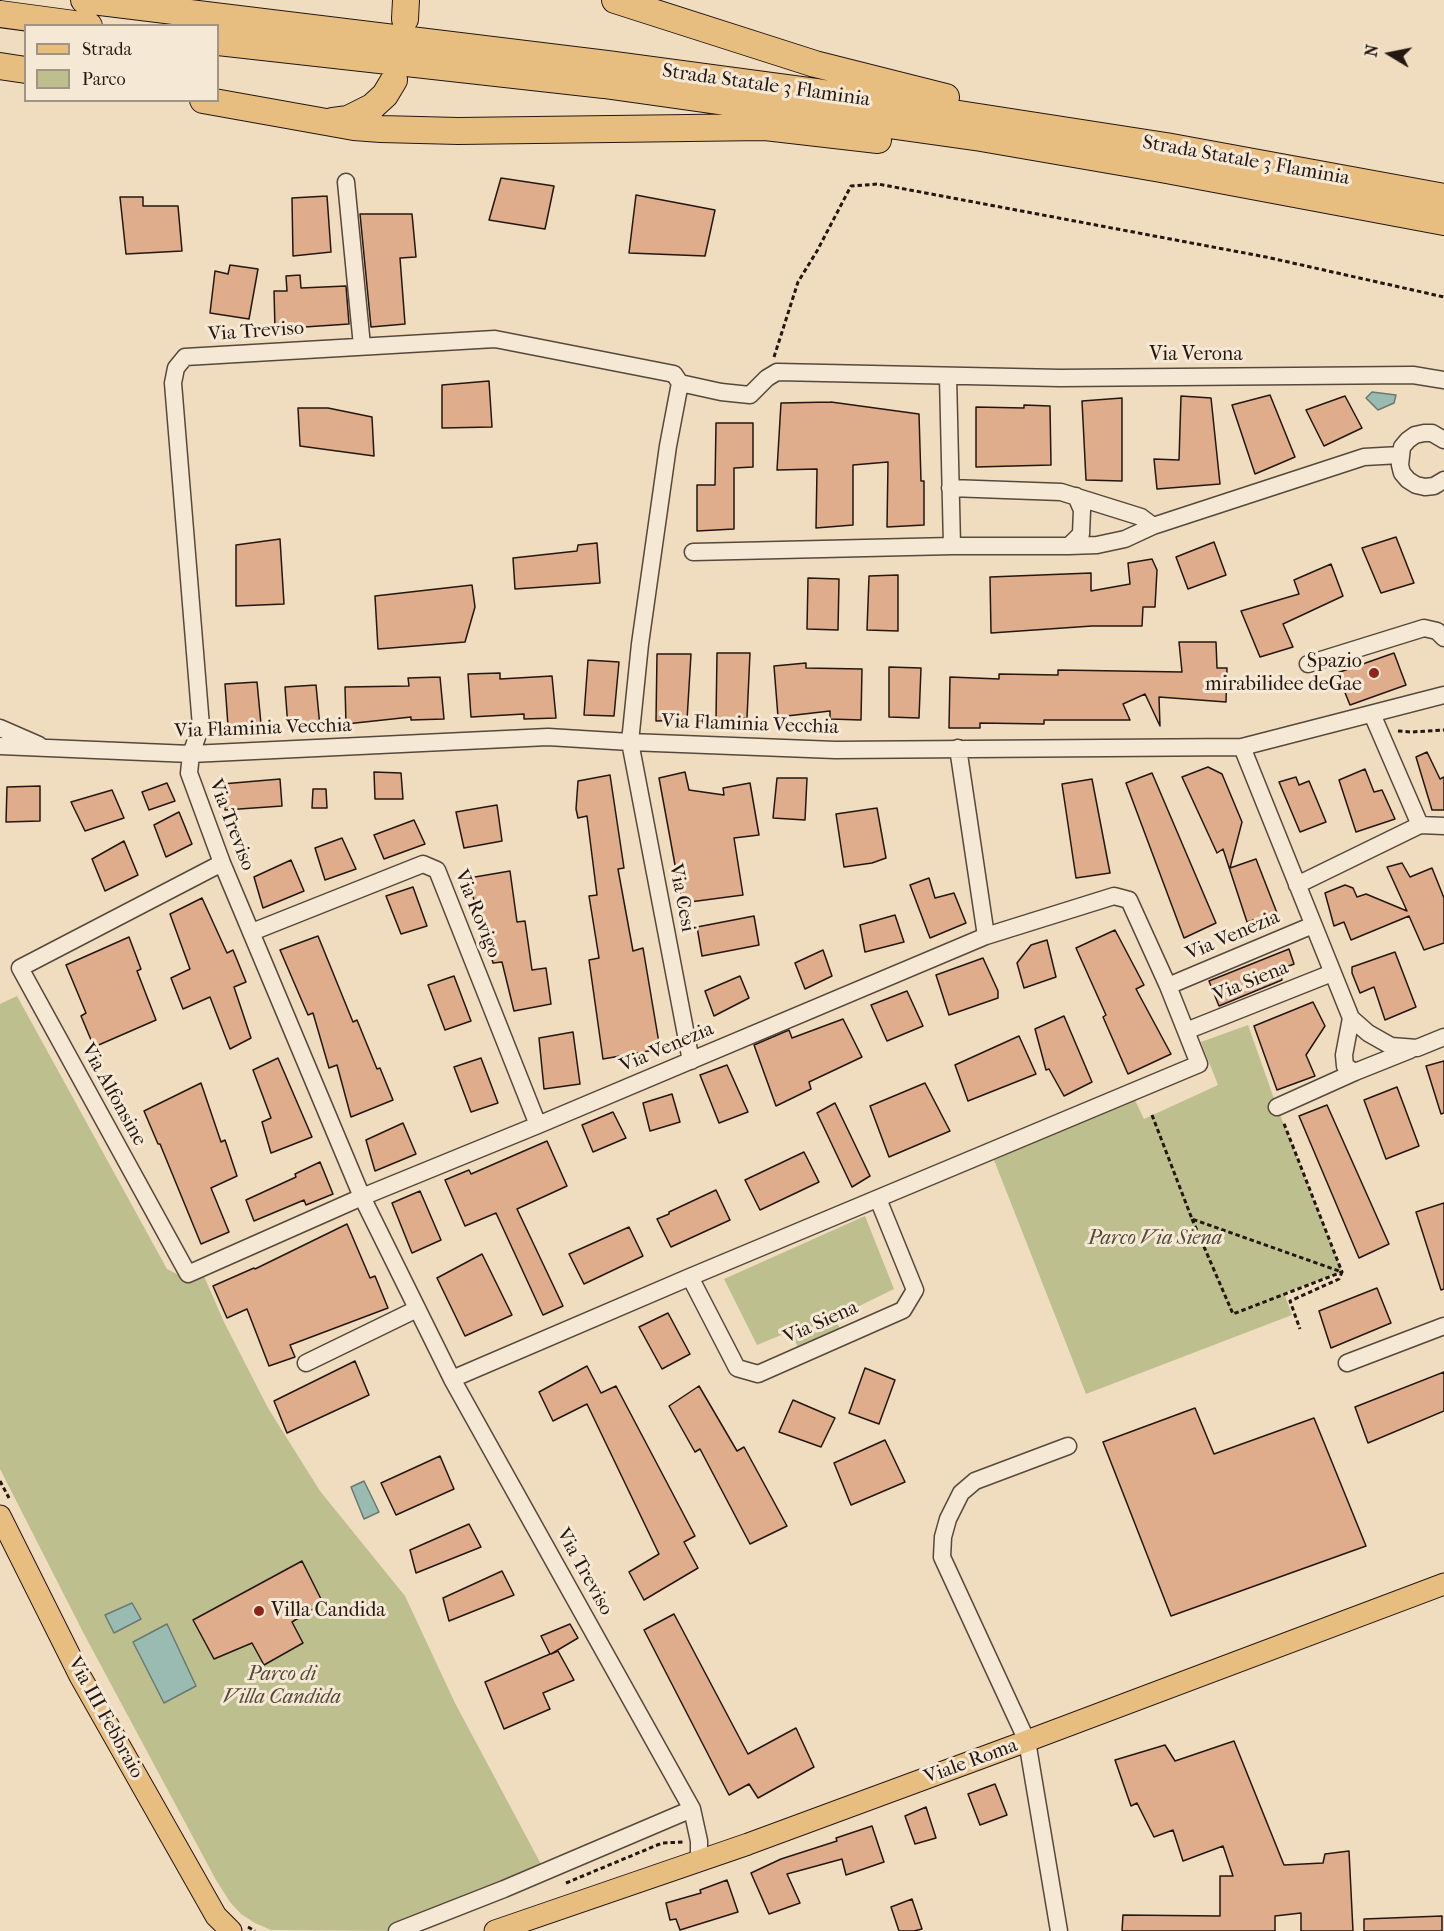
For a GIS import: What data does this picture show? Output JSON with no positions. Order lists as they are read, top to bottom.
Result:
{
  "streets": {
    "highway": ["Strada Statale 3 Flaminia"],
    "main road": ["Via III Febbraio", "Viale Roma"],
    "street": [
      "Via Treviso",
      "Via Verona",
      "Via Flaminia Vecchia",
      "Via Cesi",
      "Via Rovigo",
      "Via Venezia",
      "Via Siena",
      "Via Alfonsine"
    ]
  },
  "crossings": [
    ["Via Treviso", "Via Verona"],
    ["Via Treviso", "Via Flaminia Vecchia"],
    ["Via Treviso", "Via Rovigo"],
    ["Via Treviso", "Via Venezia"],
    ["Via Treviso", "Via Alfonsine"],
    ["Via Treviso", "Viale Roma"],
    ["Via Flaminia Vecchia", "Via Cesi"],
    ["Via Flaminia Vecchia", "Via Venezia"],
    ["Via Cesi", "Via Venezia"],
    ["Via Rovigo", "Via Venezia"],
    ["Via Venezia", "Via Siena"],
    ["Via Venezia", "Via Alfonsine"]
  ],
  "parks": ["Parco Via Siena", "Parco di Villa Candida"],
  "places": ["Spazio mirabilidee deGae", "Villa Candida"],
  "legend": ["Strada", "Parco"],
  "north": "left"
}
